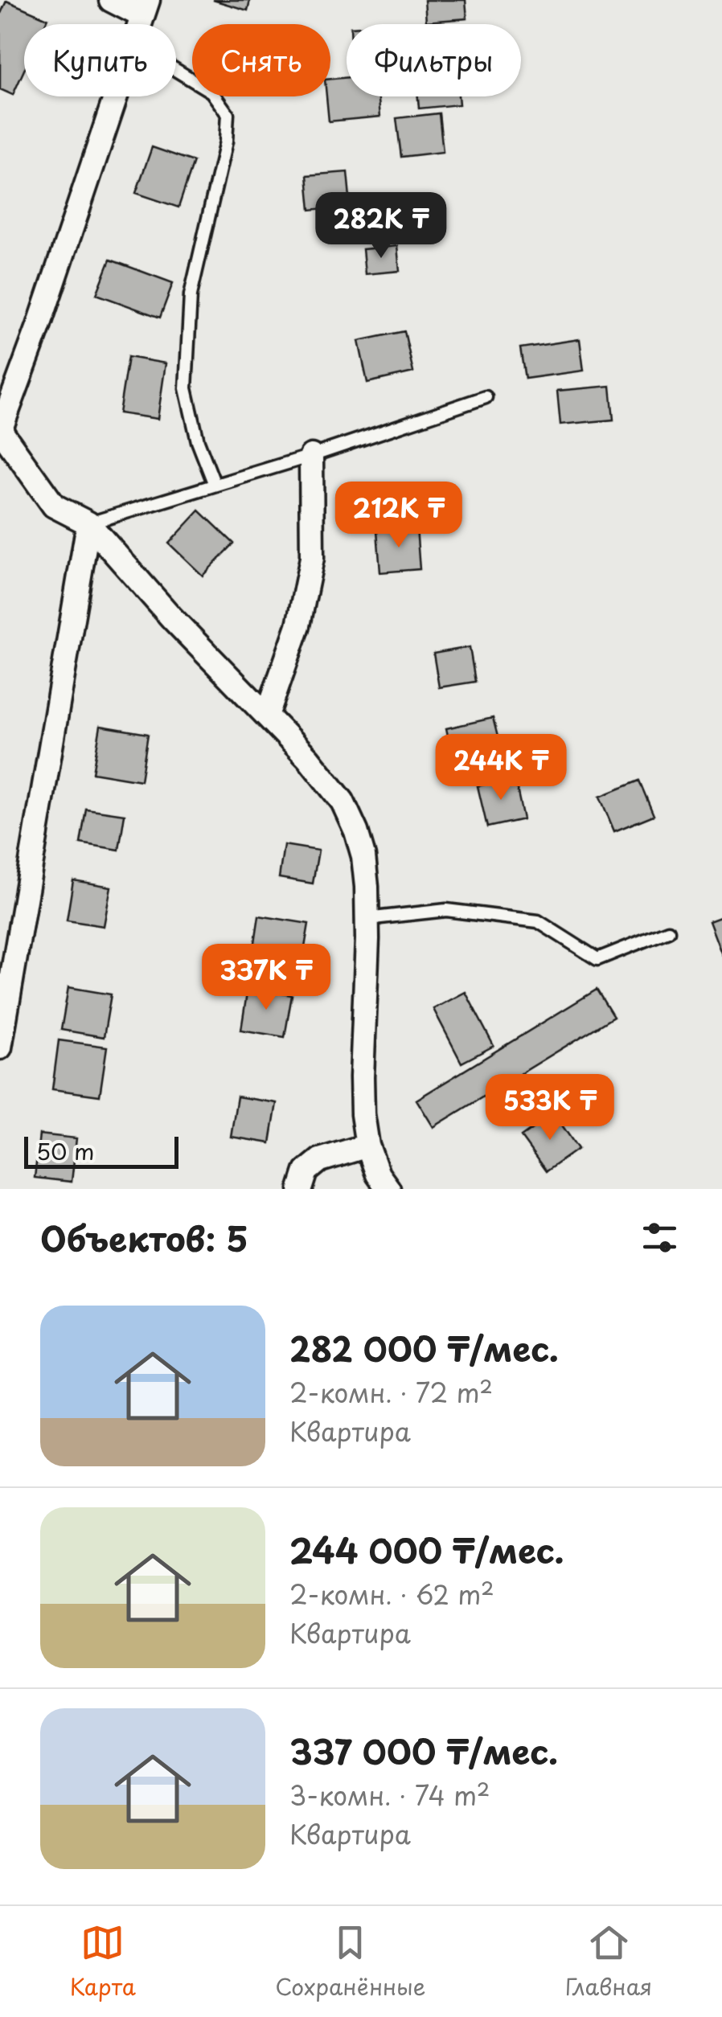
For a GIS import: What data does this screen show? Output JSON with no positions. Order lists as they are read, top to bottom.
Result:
{
  "scale_bar": "50 m",
  "page": {
    "chip": ["Купить", "Снять", "Фильтры"],
    "price": [
      "282K ₸",
      "212K ₸",
      "244K ₸",
      "337K ₸",
      "533K ₸"
    ],
    "scale": "50 m",
    "heading": "Объектов: 5",
    "list": [
      {
        "name": "282 000 ₸/мес.",
        "note": "2-комн. · 72 m² · Квартира"
      },
      {
        "name": "244 000 ₸/мес.",
        "note": "2-комн. · 62 m² · Квартира"
      },
      {
        "name": "337 000 ₸/мес.",
        "note": "3-комн. · 74 m² · Квартира"
      }
    ],
    "tabs": ["Карта", "Сохранённые", "Главная"]
  }
}
